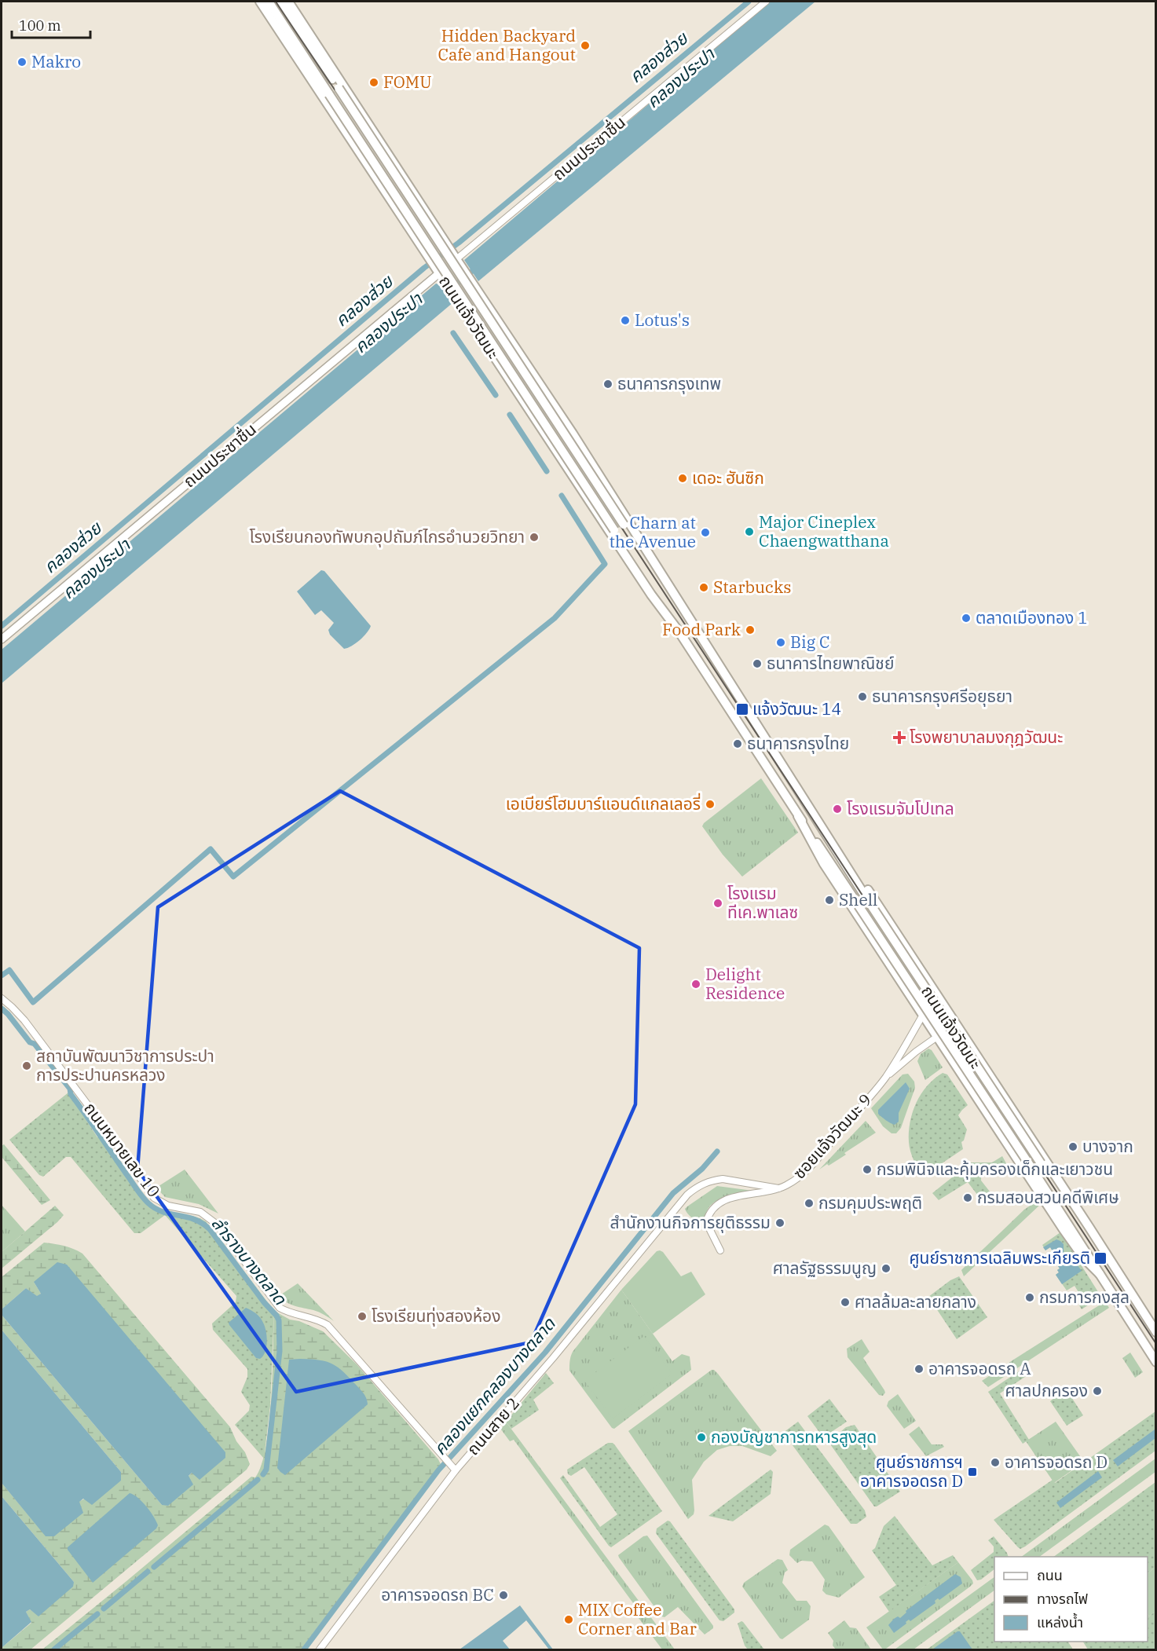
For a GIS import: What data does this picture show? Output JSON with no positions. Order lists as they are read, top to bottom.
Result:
{
  "streets": {
    "main road": ["ถนนประชาชื่น", "ถนนแจ้งวัฒนะ"],
    "street": ["ซอยแจ้งวัฒนะ 9", "ถนนหมายเลข 10", "ถนนสาย 2"]
  },
  "crossings": [
    ["ถนนประชาชื่น", "ถนนแจ้งวัฒนะ"],
    ["ถนนแจ้งวัฒนะ", "ซอยแจ้งวัฒนะ 9"],
    ["ซอยแจ้งวัฒนะ 9", "ถนนสาย 2"],
    ["ถนนหมายเลข 10", "ถนนสาย 2"]
  ],
  "water": [
    "คลองส่วย",
    "คลองประปา",
    "ลำรางบางตลาด",
    "คลองแยกคลองบางตลาด"
  ],
  "places": {
    "other": [
      "Hidden Backyard Cafe and Hangout",
      "Makro",
      "FOMU",
      "Lotus's",
      "ธนาคารกรุงเทพ",
      "เดอะ ฮันซิก",
      "Major Cineplex Chaengwatthana",
      "Charn at the Avenue",
      "โรงเรียนกองทัพบกอุปถัมภ์ไกรอำนวยวิทยา",
      "Starbucks",
      "ตลาดเมืองทอง 1",
      "Food Park",
      "Big C",
      "ธนาคารไทยพาณิชย์",
      "ธนาคารกรุงศรีอยุธยา",
      "ธนาคารกรุงไทย",
      "เอเบียร์โฮมบาร์แอนด์แกลเลอรี่",
      "โรงแรมจัมโปเทล",
      "Shell",
      "โรงแรม ทีเค.พาเลซ",
      "Delight Residence",
      "สถาบันพัฒนาวิชาการประปา การประปานครหลวง",
      "บางจาก",
      "กรมพินิจและคุ้มครองเด็กและเยาวชน",
      "กรมสอบสวนคดีพิเศษ",
      "กรมคุมประพฤติ",
      "สำนักงานกิจการยุติธรรม",
      "ศาลรัฐธรรมนูญ",
      "กรมการกงสุล",
      "ศาลล้มละลายกลาง",
      "โรงเรียนทุ่งสองห้อง",
      "อาคารจอดรถ A",
      "ศาลปกครอง",
      "กองบัญชาการทหารสูงสุด",
      "อาคารจอดรถ D",
      "อาคารจอดรถ BC",
      "MIX Coffee Corner and Bar"
    ],
    "transit": ["แจ้งวัฒนะ 14", "ศูนย์ราชการเฉลิมพระเกียรติ", "ศูนย์ราชการฯ อาคารจอดรถ D"],
    "health": ["โรงพยาบาลมงกุฎวัฒนะ"]
  },
  "legend": ["ถนน", "ทางรถไฟ", "แหล่งน้ำ"],
  "scale_bar": "100 m"
}
